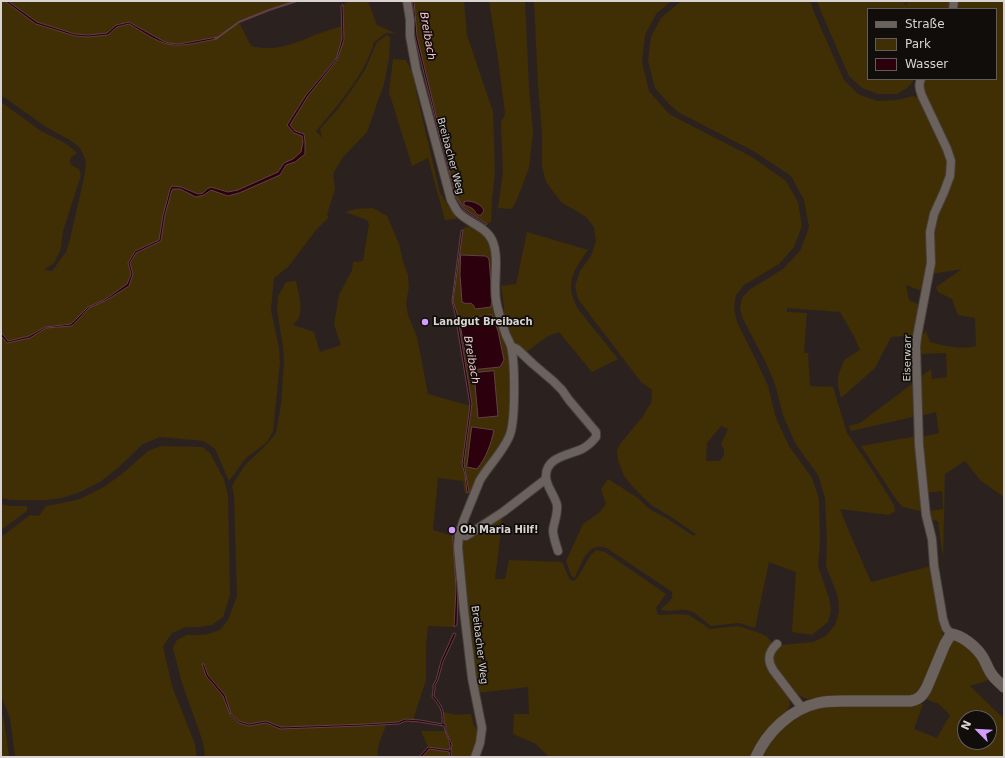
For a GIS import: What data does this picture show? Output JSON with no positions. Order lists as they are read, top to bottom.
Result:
{
  "streets": {
    "street": ["Breibacher Weg", "Eiserwarr"]
  },
  "water": ["Breibach"],
  "places": ["Landgut Breibach", "Oh Maria Hilf!"],
  "legend": ["Straße", "Park", "Wasser"],
  "north": "top left"
}
